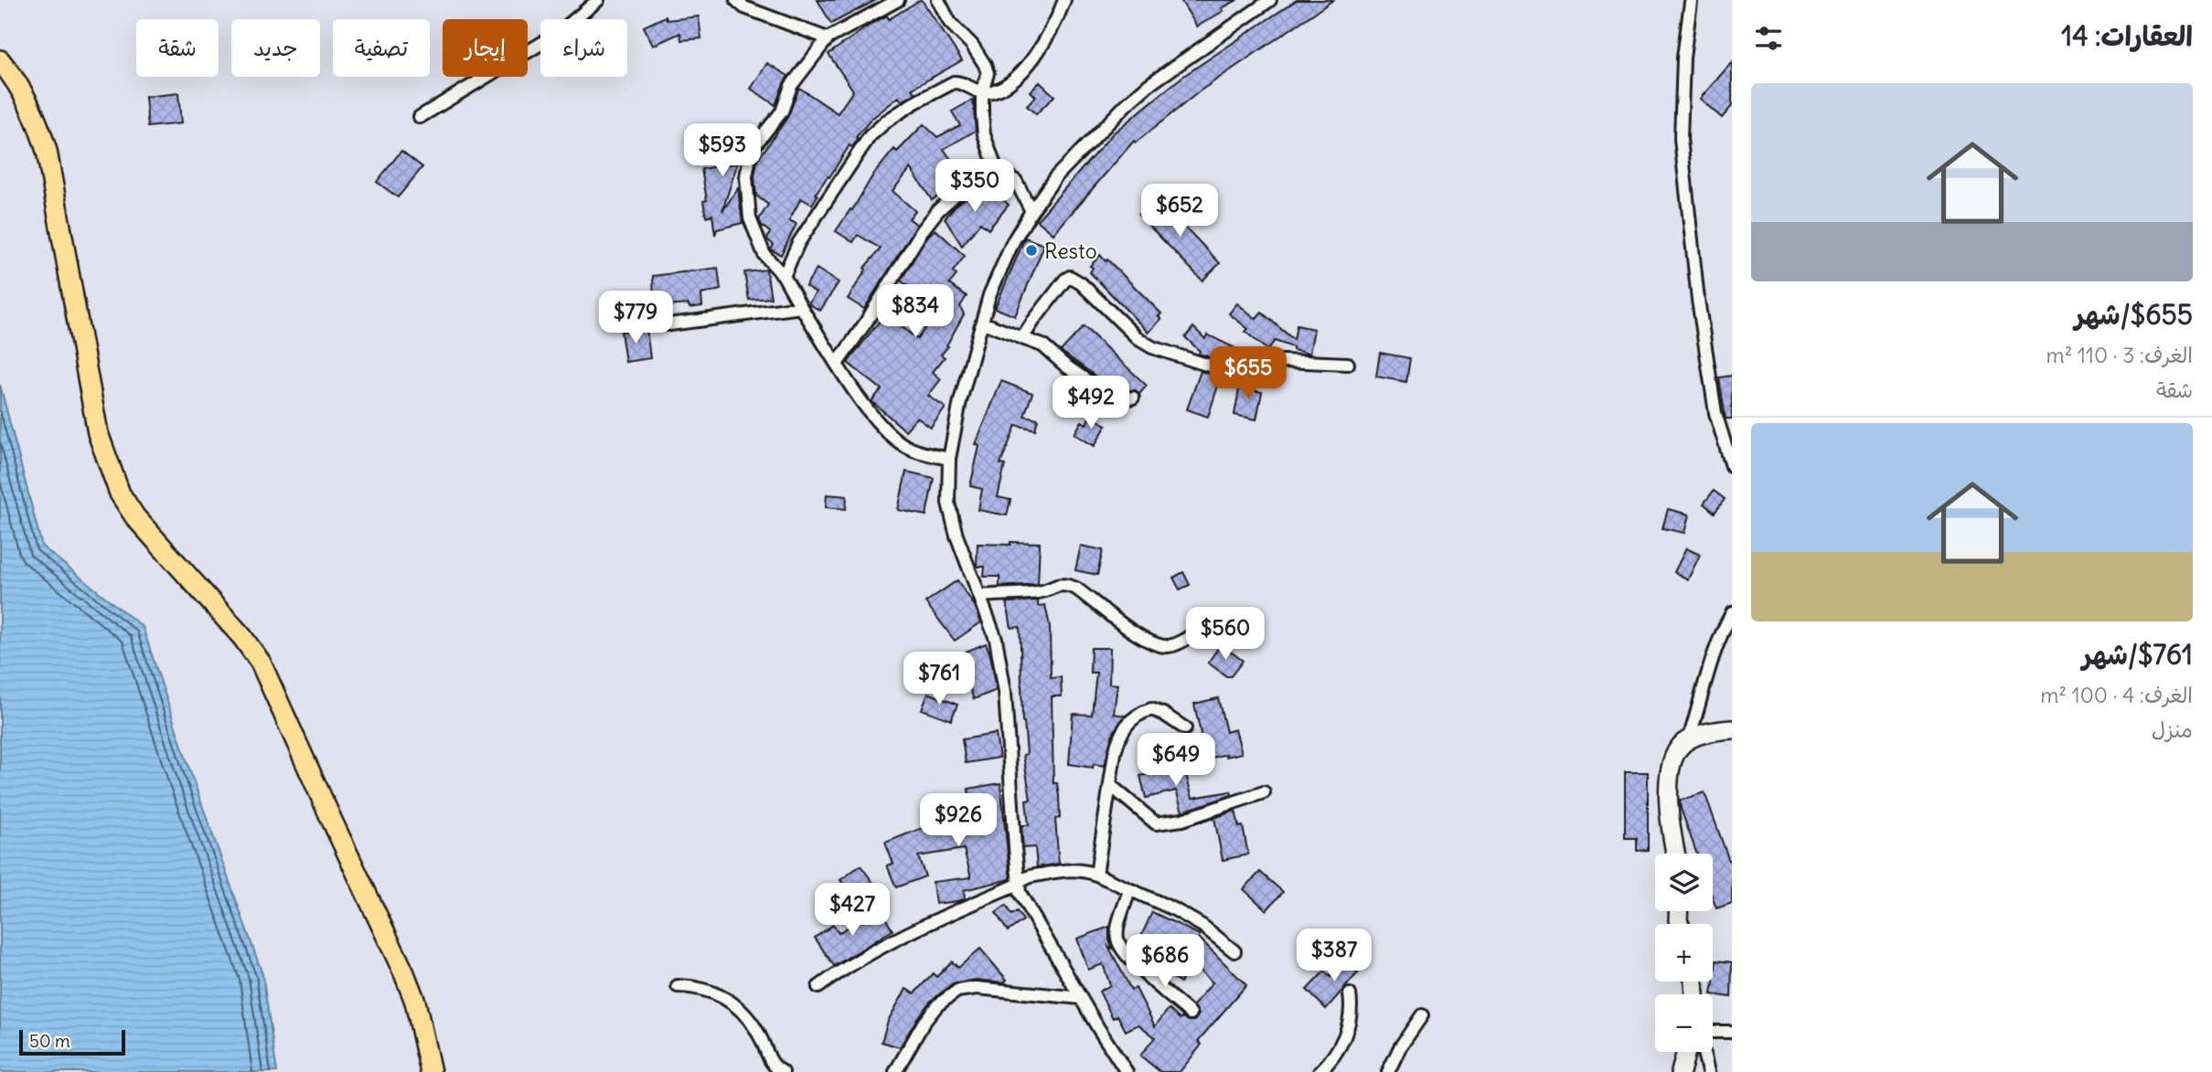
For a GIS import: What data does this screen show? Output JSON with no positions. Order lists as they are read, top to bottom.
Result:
{
  "places": ["Resto"],
  "scale_bar": "50 m",
  "page": {
    "heading": "العقارات: 14",
    "chip": [
      "شراء",
      "إيجار",
      "تصفية",
      "جديد",
      "شقة"
    ],
    "list": [
      {
        "name": "$655/شهر",
        "note": "الغرف: 3 · 110 m² · شقة"
      },
      {
        "name": "$761/شهر",
        "note": "الغرف: 4 · 100 m² · منزل"
      }
    ],
    "price": [
      "$593",
      "$350",
      "$652",
      "$834",
      "$779",
      "$655",
      "$492",
      "$560",
      "$761",
      "$649",
      "$926",
      "$427",
      "$387",
      "$686"
    ],
    "map_buttons": ["+", "−"],
    "scale": "50 m"
  }
}
